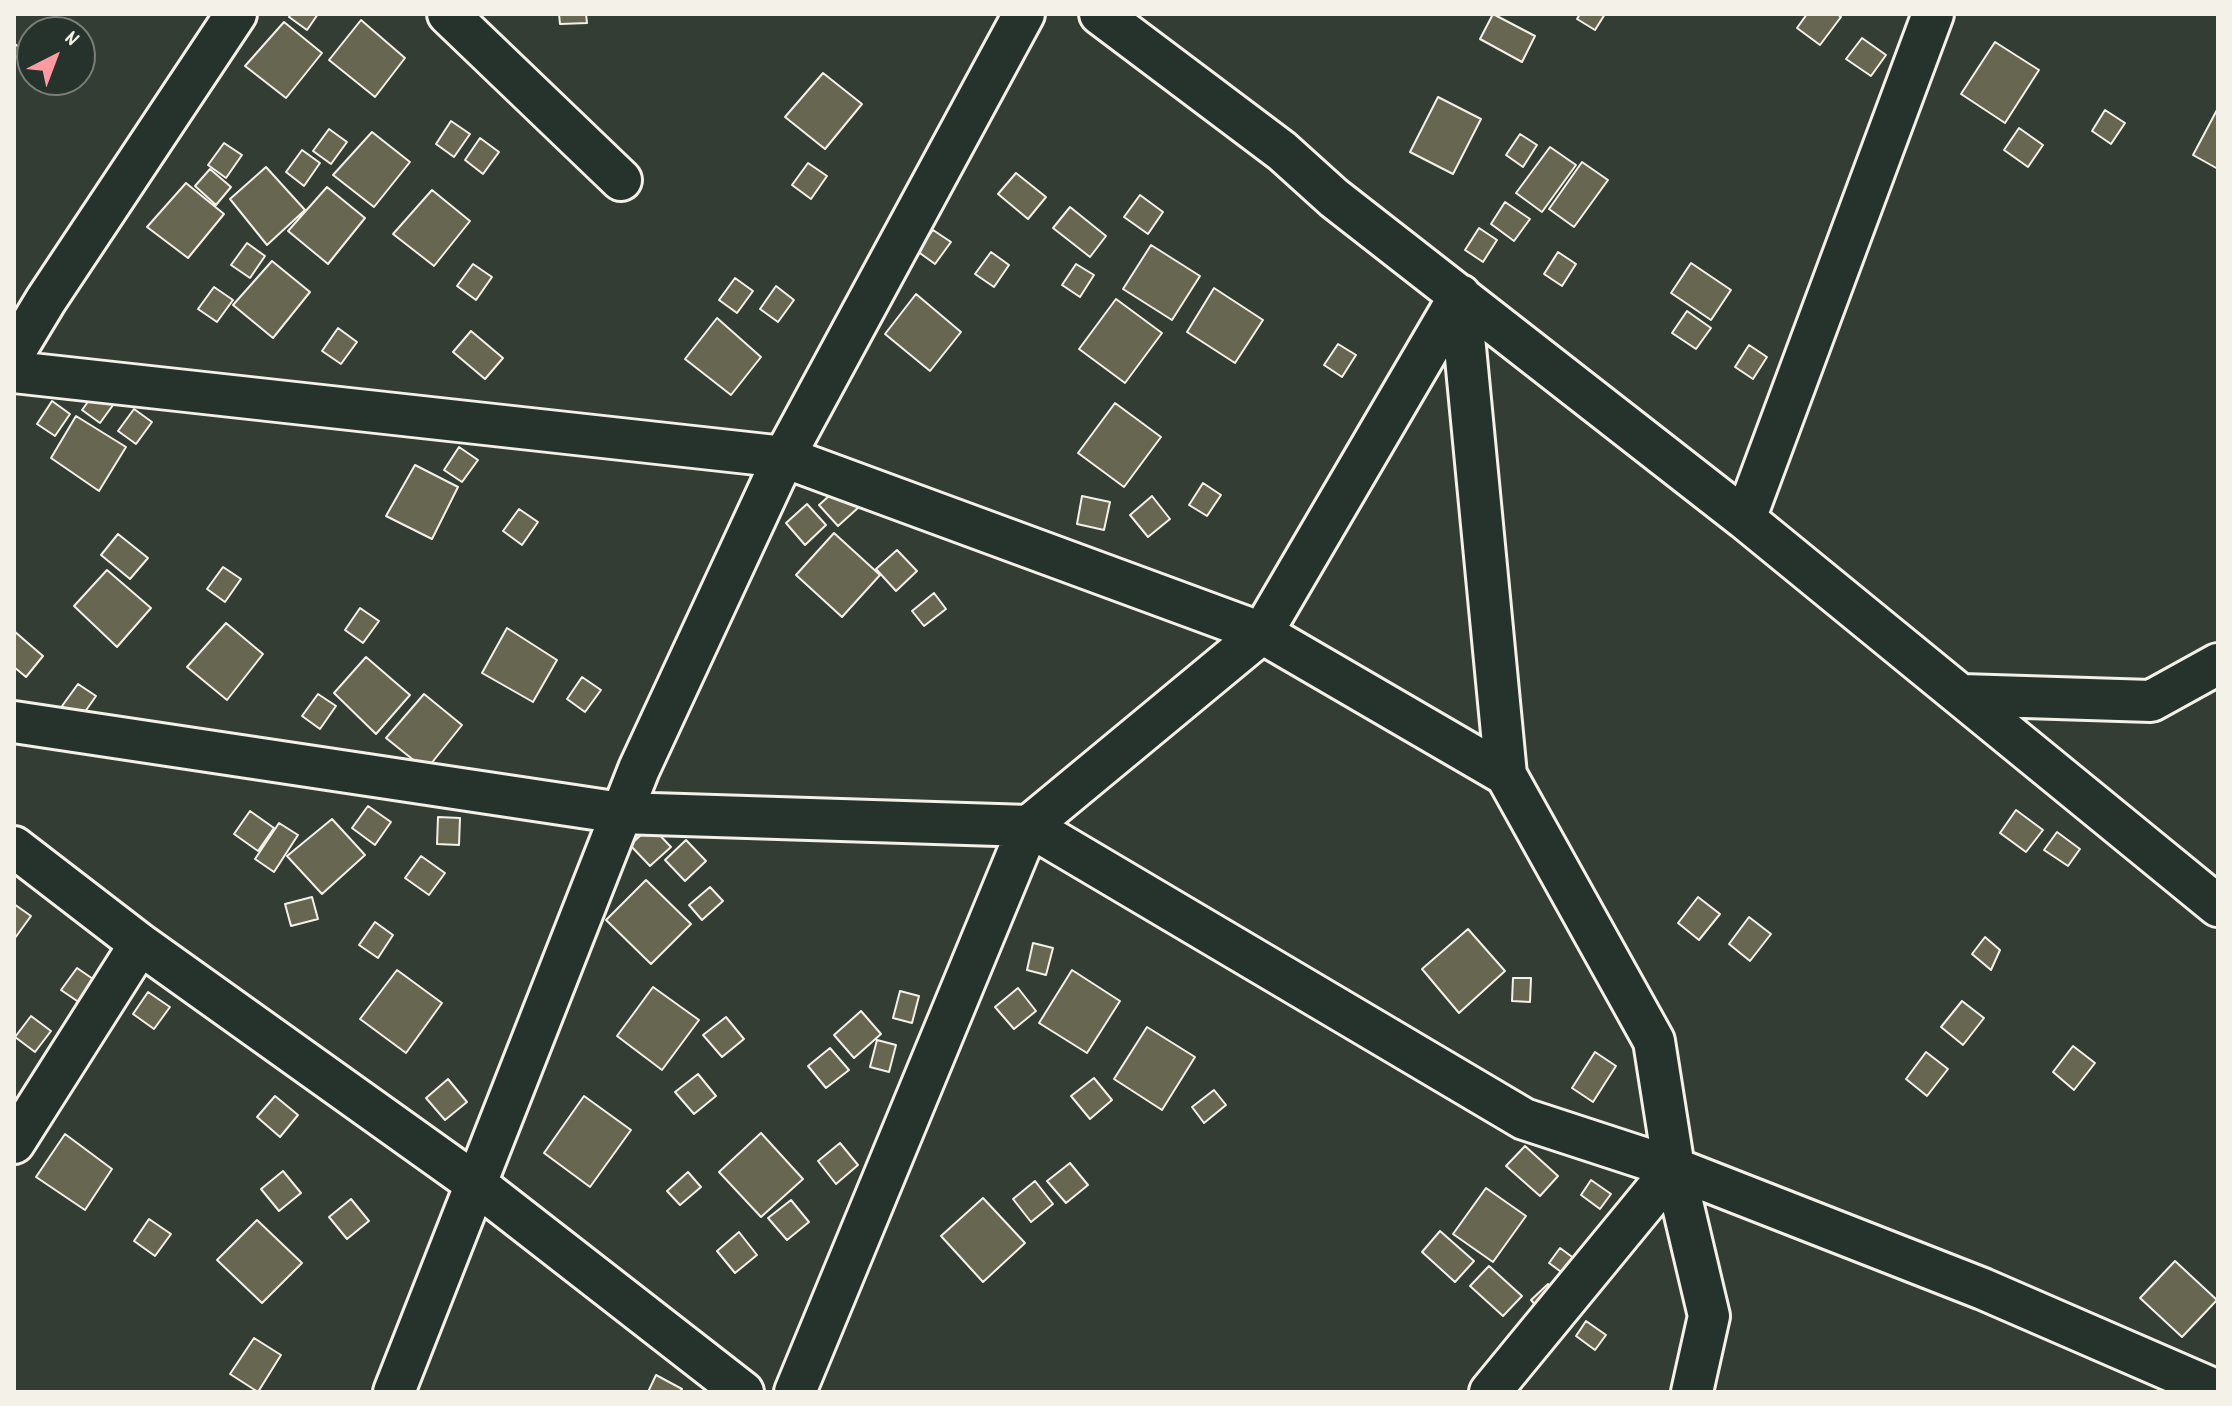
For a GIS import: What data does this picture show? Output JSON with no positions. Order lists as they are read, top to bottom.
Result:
{
  "north": "top right"
}
